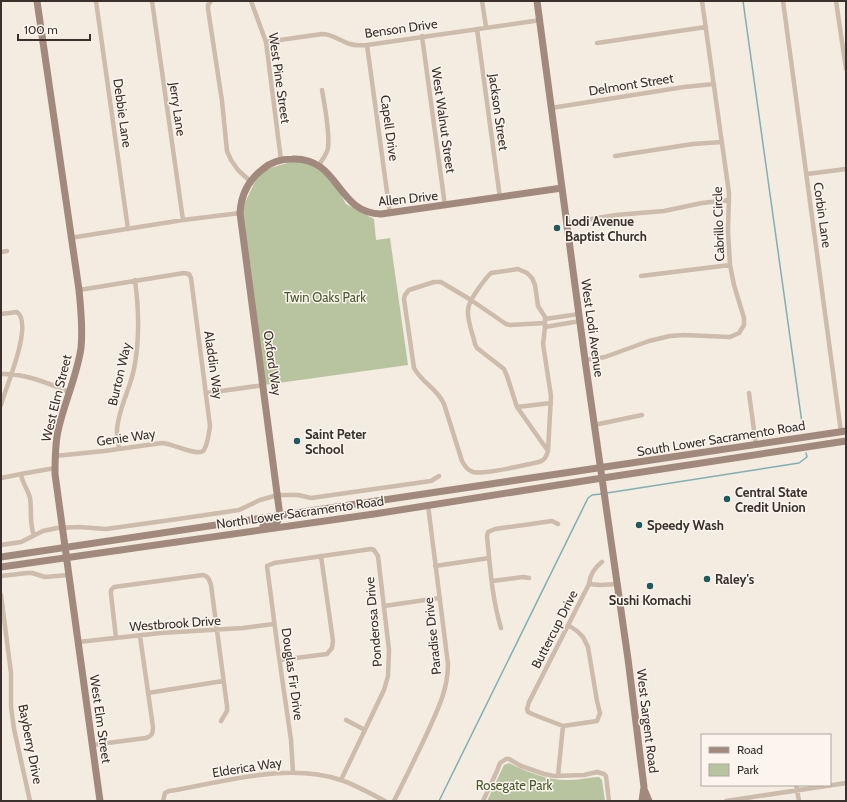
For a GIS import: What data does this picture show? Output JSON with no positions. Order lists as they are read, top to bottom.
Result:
{
  "streets": {
    "main road": [
      "Allen Drive",
      "West Lodi Avenue",
      "Oxford Way",
      "West Elm Street",
      "South Lower Sacramento Road",
      "North Lower Sacramento Road",
      "West Sargent Road"
    ],
    "street": [
      "Benson Drive",
      "West Pine Street",
      "Delmont Street",
      "Jerry Lane",
      "Jackson Street",
      "Debbie Lane",
      "West Walnut Street",
      "Capell Drive",
      "Corbin Lane",
      "Cabrillo Circle",
      "Aladdin Way",
      "Burton Way",
      "Genie Way",
      "Ponderosa Drive",
      "Westbrook Drive",
      "Buttercup Drive",
      "Paradise Drive",
      "Douglas Fir Drive",
      "Bayberry Drive",
      "Elderica Way"
    ]
  },
  "crossings": [
    ["Benson Drive", "West Pine Street"],
    ["Benson Drive", "Jackson Street"],
    ["Benson Drive", "West Walnut Street"],
    ["Benson Drive", "Capell Drive"],
    ["Benson Drive", "West Lodi Avenue"],
    ["West Pine Street", "Allen Drive"],
    ["Delmont Street", "Cabrillo Circle"],
    ["Delmont Street", "West Lodi Avenue"],
    ["Jackson Street", "Allen Drive"],
    ["West Walnut Street", "Allen Drive"],
    ["Capell Drive", "Allen Drive"],
    ["Allen Drive", "West Lodi Avenue"],
    ["Allen Drive", "Oxford Way"],
    ["Corbin Lane", "South Lower Sacramento Road"],
    ["Cabrillo Circle", "West Lodi Avenue"],
    ["West Lodi Avenue", "South Lower Sacramento Road"],
    ["West Lodi Avenue", "North Lower Sacramento Road"],
    ["West Lodi Avenue", "West Sargent Road"],
    ["Oxford Way", "North Lower Sacramento Road"],
    ["Aladdin Way", "Burton Way"],
    ["Aladdin Way", "Genie Way"],
    ["Burton Way", "Genie Way"],
    ["West Elm Street", "Genie Way"],
    ["West Elm Street", "North Lower Sacramento Road"],
    ["West Elm Street", "Westbrook Drive"],
    ["South Lower Sacramento Road", "North Lower Sacramento Road"],
    ["North Lower Sacramento Road", "Paradise Drive"],
    ["Ponderosa Drive", "Douglas Fir Drive"],
    ["Ponderosa Drive", "Elderica Way"],
    ["Westbrook Drive", "Douglas Fir Drive"],
    ["Douglas Fir Drive", "Elderica Way"]
  ],
  "parks": ["Twin Oaks Park", "Rosegate Park"],
  "places": [
    "Lodi Avenue Baptist Church",
    "Saint Peter School",
    "Central State Credit Union",
    "Speedy Wash",
    "Raley's",
    "Sushi Komachi"
  ],
  "legend": ["Road", "Park"],
  "scale_bar": "100 m"
}
